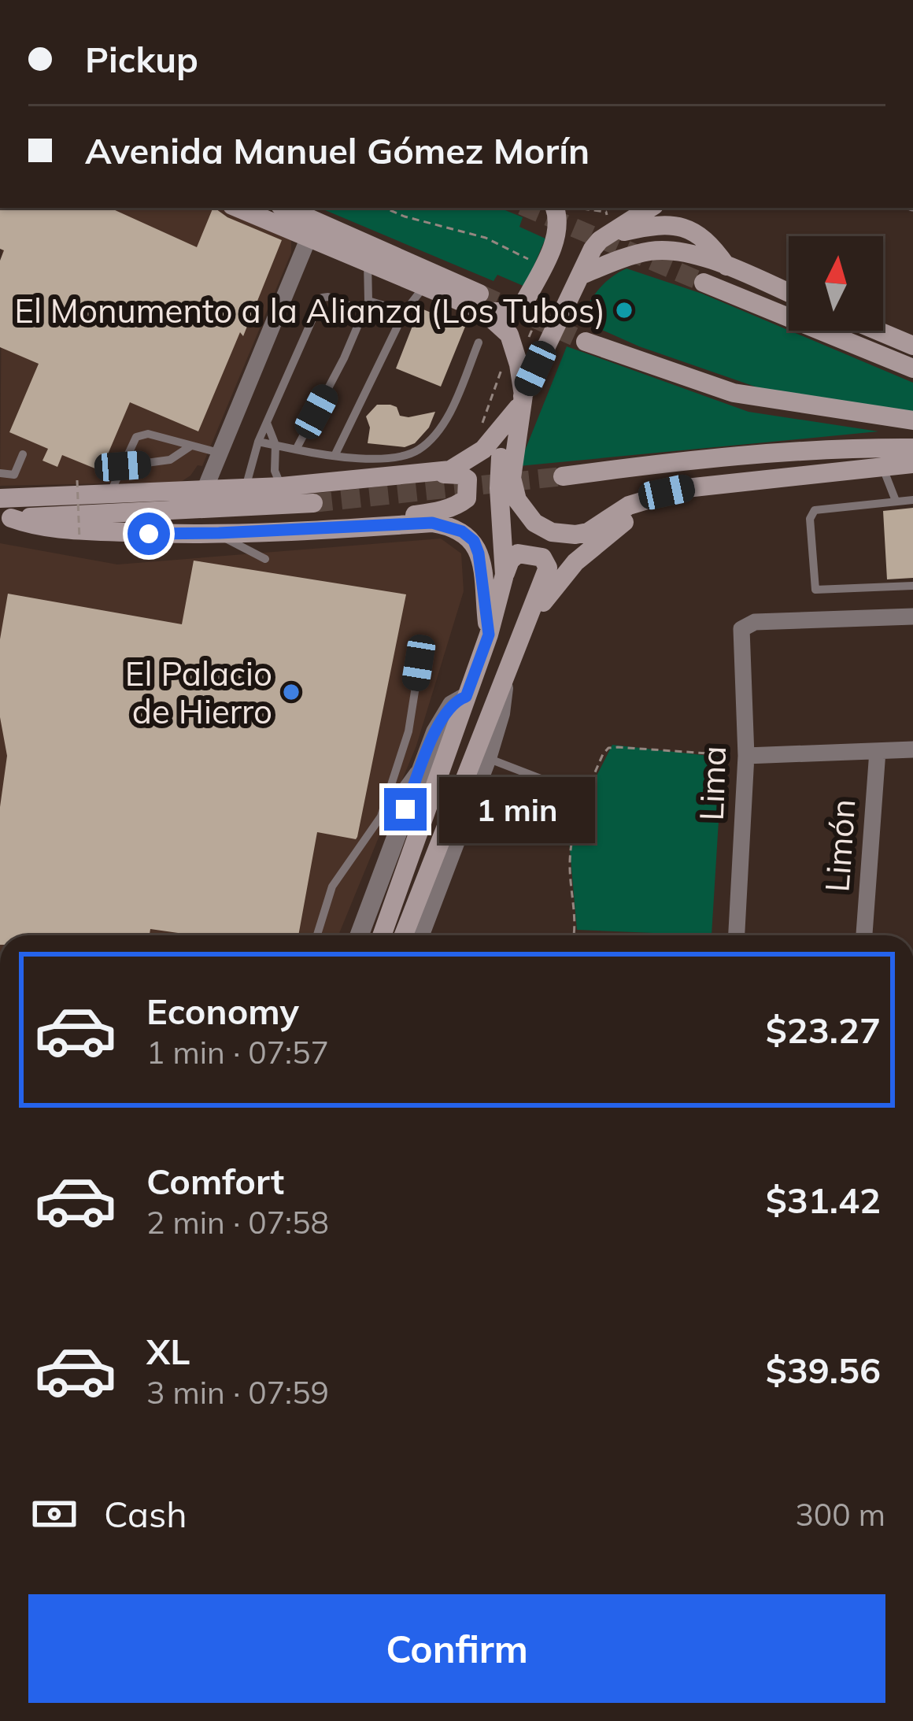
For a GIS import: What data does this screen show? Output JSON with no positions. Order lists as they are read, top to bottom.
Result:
{
  "streets": {
    "street": ["Lima", "Limón"]
  },
  "places": ["El Monumento a la Alianza (Los Tubos)", "El Palacio de Hierro"],
  "north": "top",
  "page": {
    "banner": ["Pickup", "Avenida Manuel Gómez Morín"],
    "bubble": "1 min",
    "list": [
      {
        "name": "Economy",
        "note": "1 min · 07:57",
        "value": "$23.27"
      },
      {
        "name": "Comfort",
        "note": "2 min · 07:58",
        "value": "$31.42"
      },
      {
        "name": "XL",
        "note": "3 min · 07:59",
        "value": "$39.56"
      }
    ],
    "pay": ["Cash", "300 m"],
    "buttons": "Confirm"
  }
}
